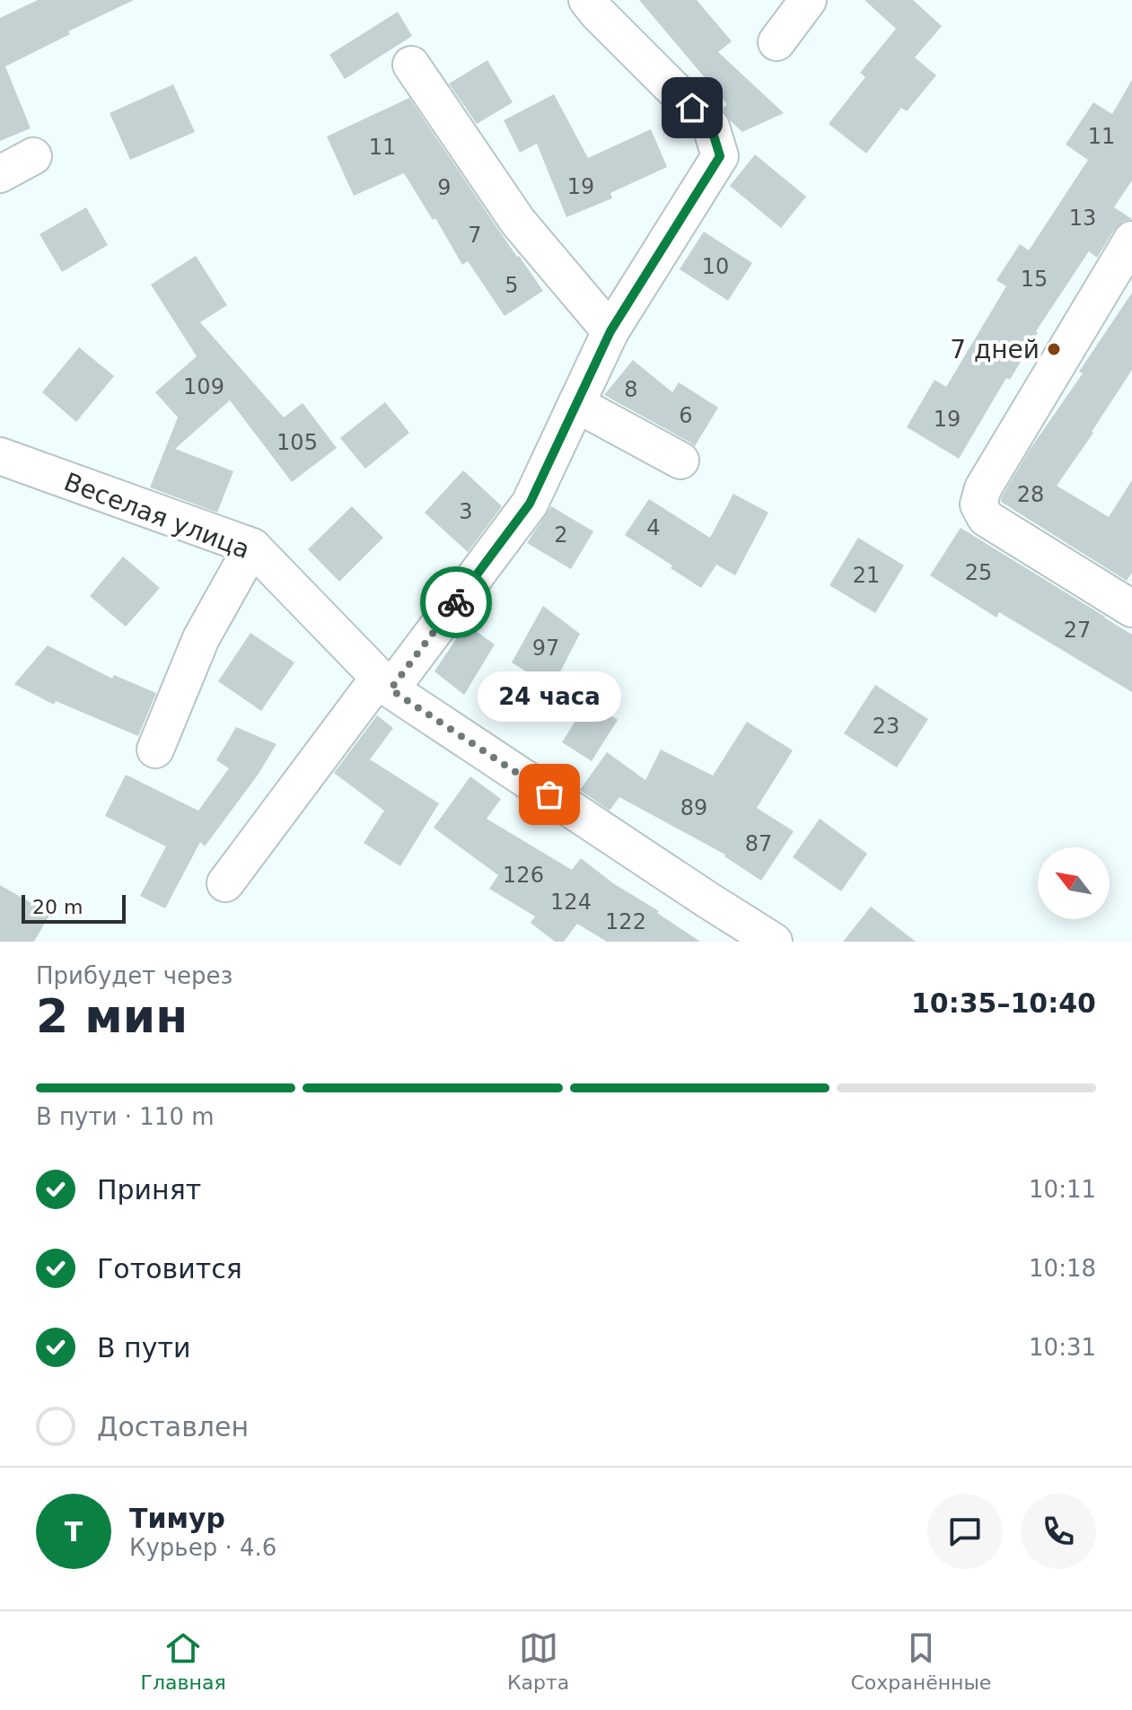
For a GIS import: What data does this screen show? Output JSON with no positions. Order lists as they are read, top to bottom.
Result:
{
  "streets": {
    "street": ["Веселая улица"]
  },
  "places": ["7 дней", "24 часа"],
  "house_numbers": [
    "11",
    "11",
    "19",
    "9",
    "13",
    "7",
    "10",
    "15",
    "5",
    "109",
    "8",
    "6",
    "19",
    "105",
    "28",
    "3",
    "4",
    "2",
    "25",
    "21",
    "27",
    "97",
    "23",
    "89",
    "87",
    "126",
    "124",
    "122"
  ],
  "scale_bar": "20 m",
  "north": "top left",
  "page": {
    "bubble": "24 часа",
    "scale": "20 m",
    "heading": ["2 мин", "Прибудет через", "10:35–10:40"],
    "panel": ["Тимур", "Курьер · 4.6"],
    "bar": "В пути · 110 m",
    "list": [
      ["Принят", "10:11"],
      ["Готовится", "10:18"],
      ["В пути", "10:31"],
      "Доставлен"
    ],
    "round": "Т",
    "tabs": ["Главная", "Карта", "Сохранённые"]
  }
}
